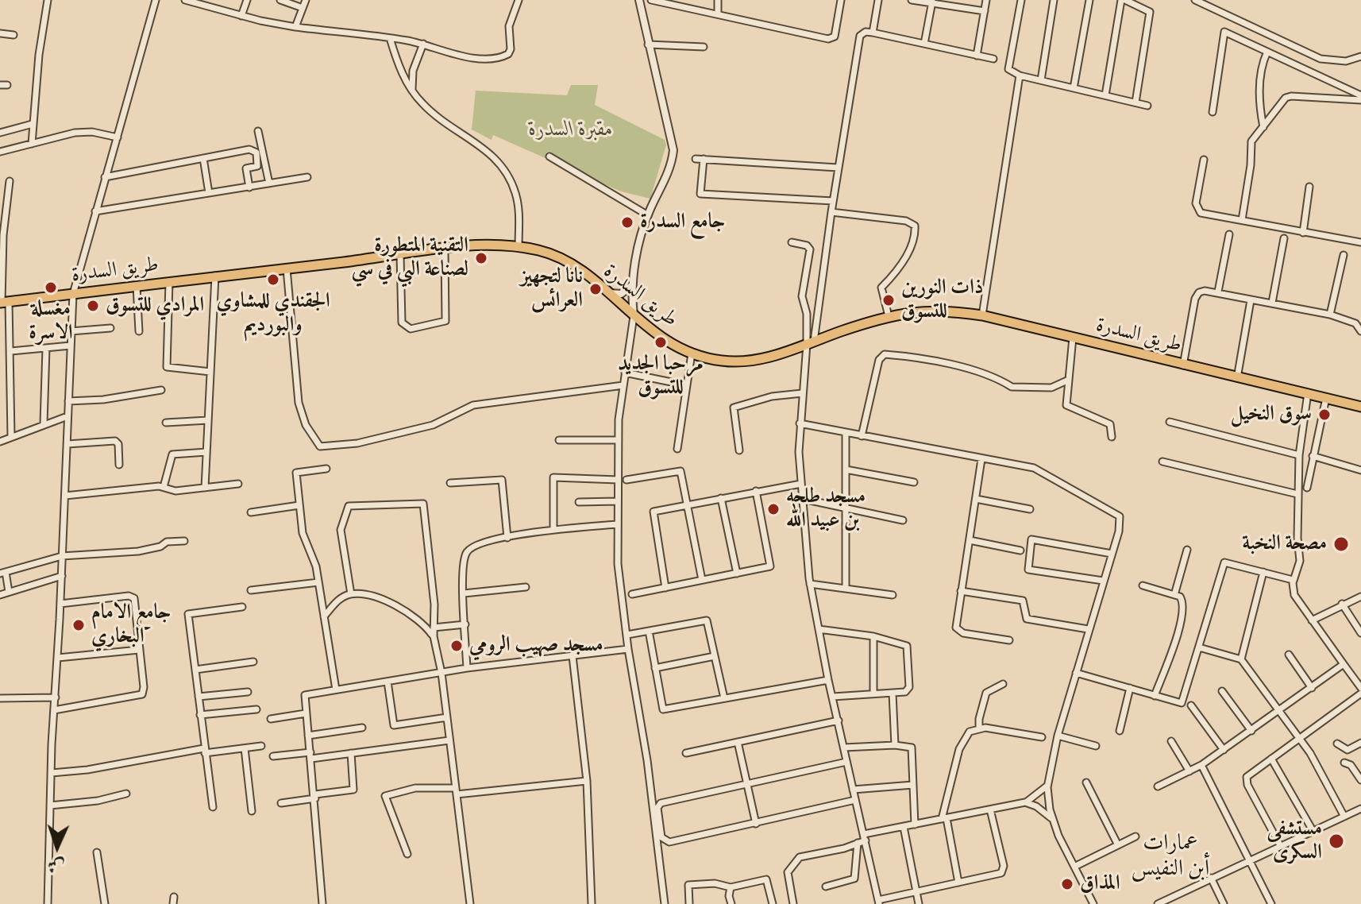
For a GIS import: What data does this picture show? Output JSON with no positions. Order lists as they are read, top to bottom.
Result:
{
  "streets": {
    "main road": ["طريق السدرة"]
  },
  "districts": ["عمارات أبن النفيس"],
  "parks": ["مقبرة السدرة"],
  "places": [
    "جامع السدرة",
    "التقنية المتطورة لصناعة البي في سي",
    "الجقندي للمشاوي والبورديم",
    "مغسلة الاسرة",
    "نانا لتجهيز العرائس",
    "ذات النورين للتسوق",
    "المرادي للتسوق",
    "مرحبا الجديد للتسوق",
    "سوق النخيل",
    "مسجد طلحه بن عبيد الله",
    "مصحة النخبة",
    "جامع الامام البخاري",
    "مسجد صهيب الرومي",
    "مستشفى السكرى",
    "المذاق"
  ],
  "north": "bottom"
}
